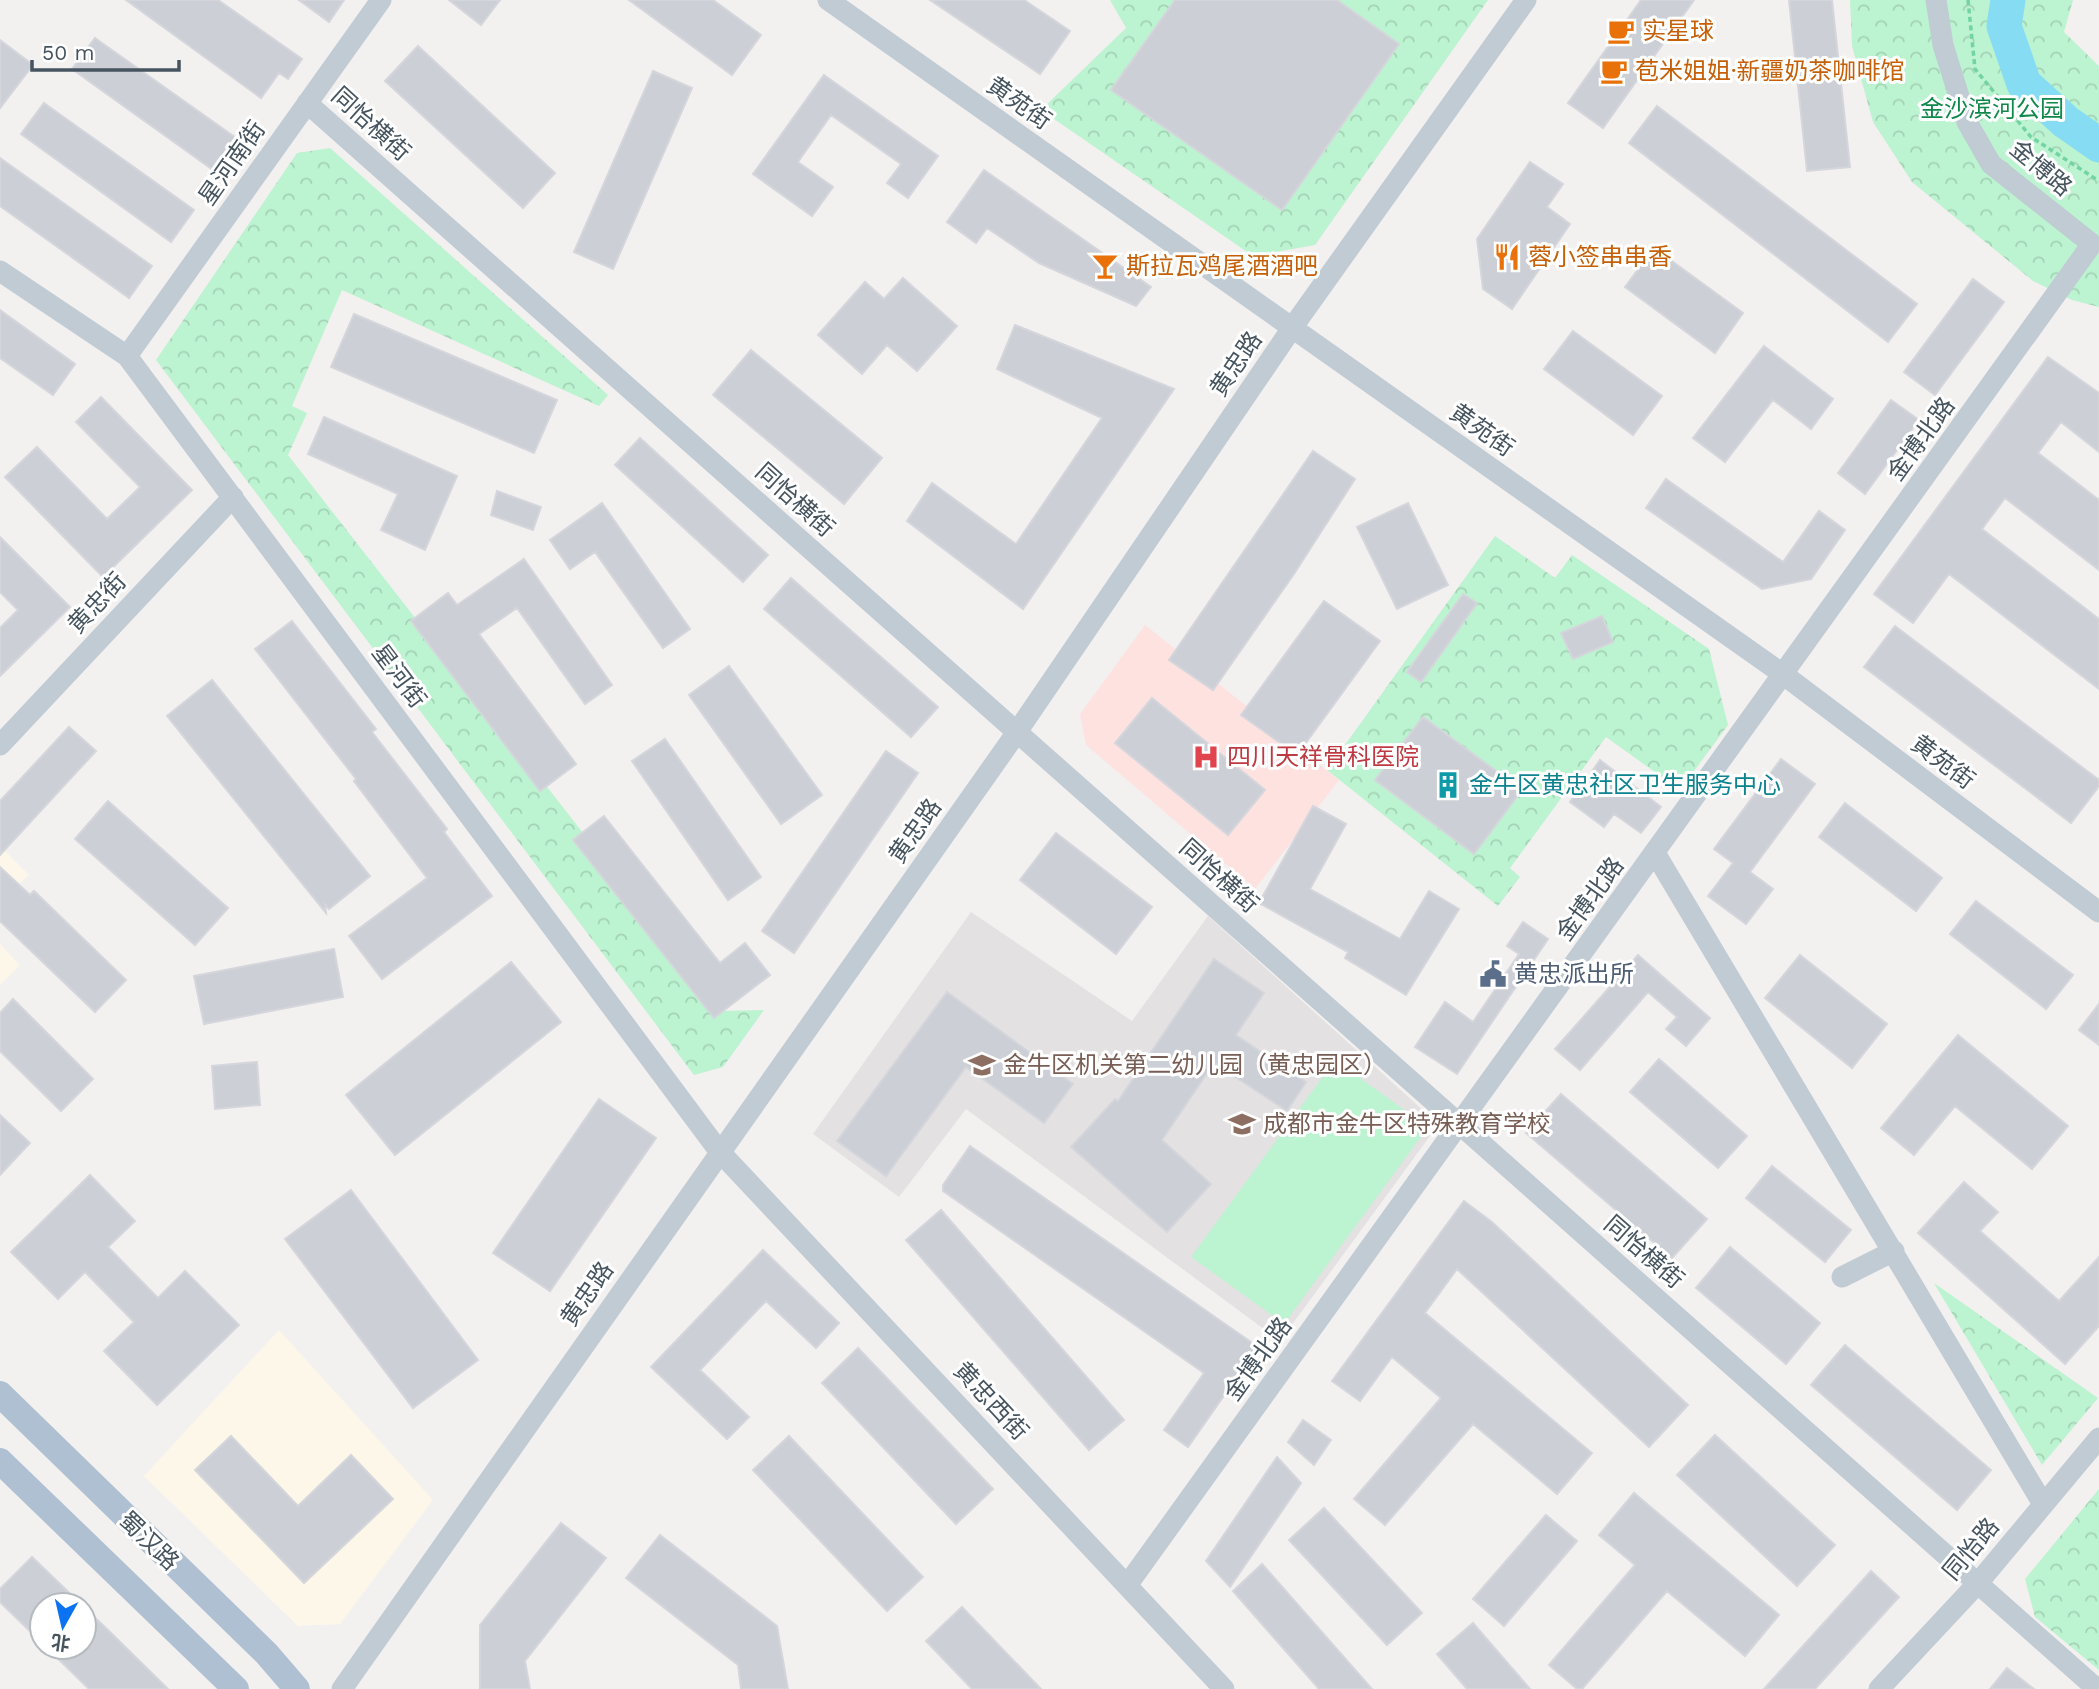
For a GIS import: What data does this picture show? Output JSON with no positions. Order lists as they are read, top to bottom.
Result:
{
  "streets": {
    "main road": ["蜀汉路"],
    "street": [
      "黄苑街",
      "同怡横街",
      "星河南街",
      "金博路",
      "黄忠路",
      "金博北路",
      "黄忠街",
      "星河街",
      "黄忠西街",
      "同怡路"
    ]
  },
  "crossings": [
    ["黄苑街", "黄忠路"],
    ["黄苑街", "金博北路"],
    ["同怡横街", "星河南街"],
    ["同怡横街", "黄忠路"],
    ["同怡横街", "金博北路"],
    ["同怡横街", "同怡路"],
    ["星河南街", "星河街"],
    ["金博路", "金博北路"],
    ["黄忠路", "星河街"],
    ["黄忠路", "黄忠西街"],
    ["金博北路", "黄忠西街"],
    ["黄忠街", "星河街"],
    ["星河街", "黄忠西街"]
  ],
  "parks": ["金沙滨河公园"],
  "places": {
    "cafe": ["实星球", "苞米姐姐·新疆奶茶咖啡馆"],
    "restaurant": ["蓉小签串串香"],
    "bar": ["斯拉瓦鸡尾酒酒吧"],
    "hospital": ["四川天祥骨科医院"],
    "building": ["金牛区黄忠社区卫生服务中心"],
    "public building": ["黄忠派出所"],
    "school or university": ["金牛区机关第二幼儿园（黄忠园区）", "成都市金牛区特殊教育学校"]
  },
  "scale_bar": "50 m",
  "north": "bottom"
}
